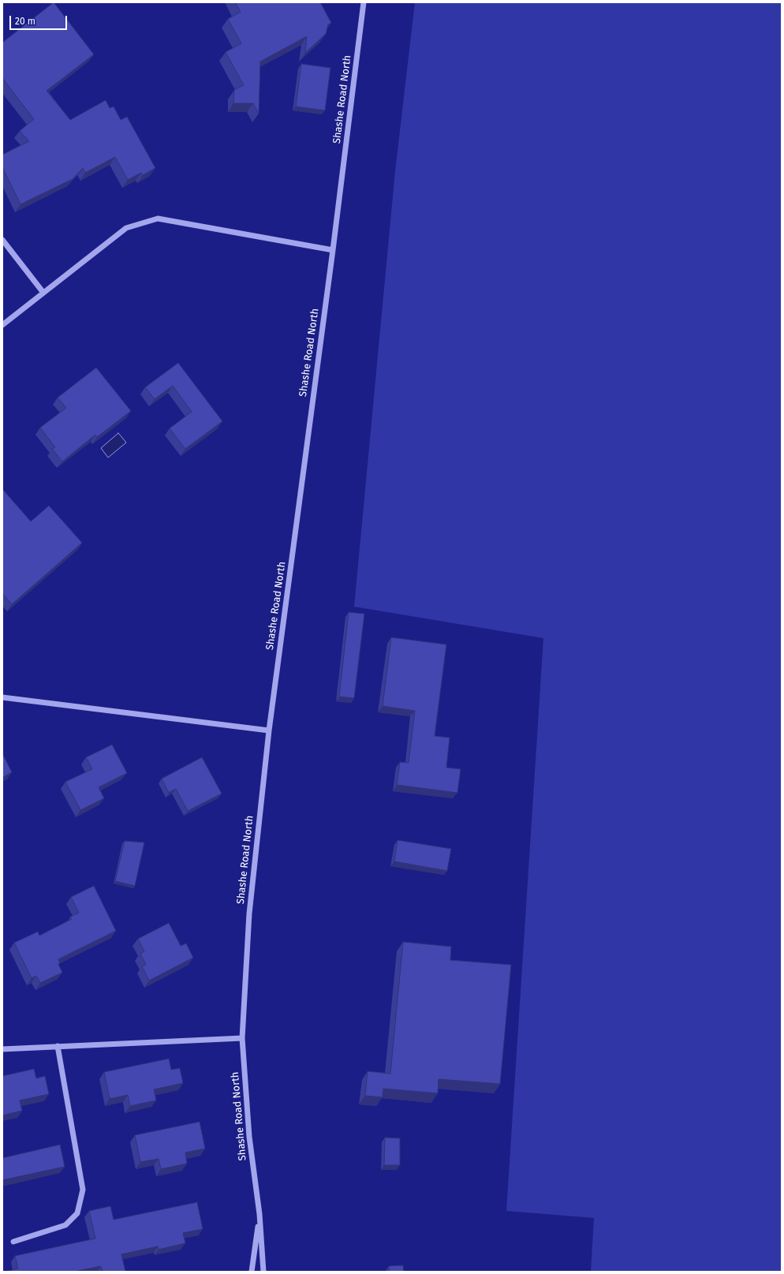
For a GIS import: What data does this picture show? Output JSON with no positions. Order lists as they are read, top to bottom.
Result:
{
  "streets": {
    "street": ["Shashe Road North"]
  },
  "scale_bar": "20 m"
}
